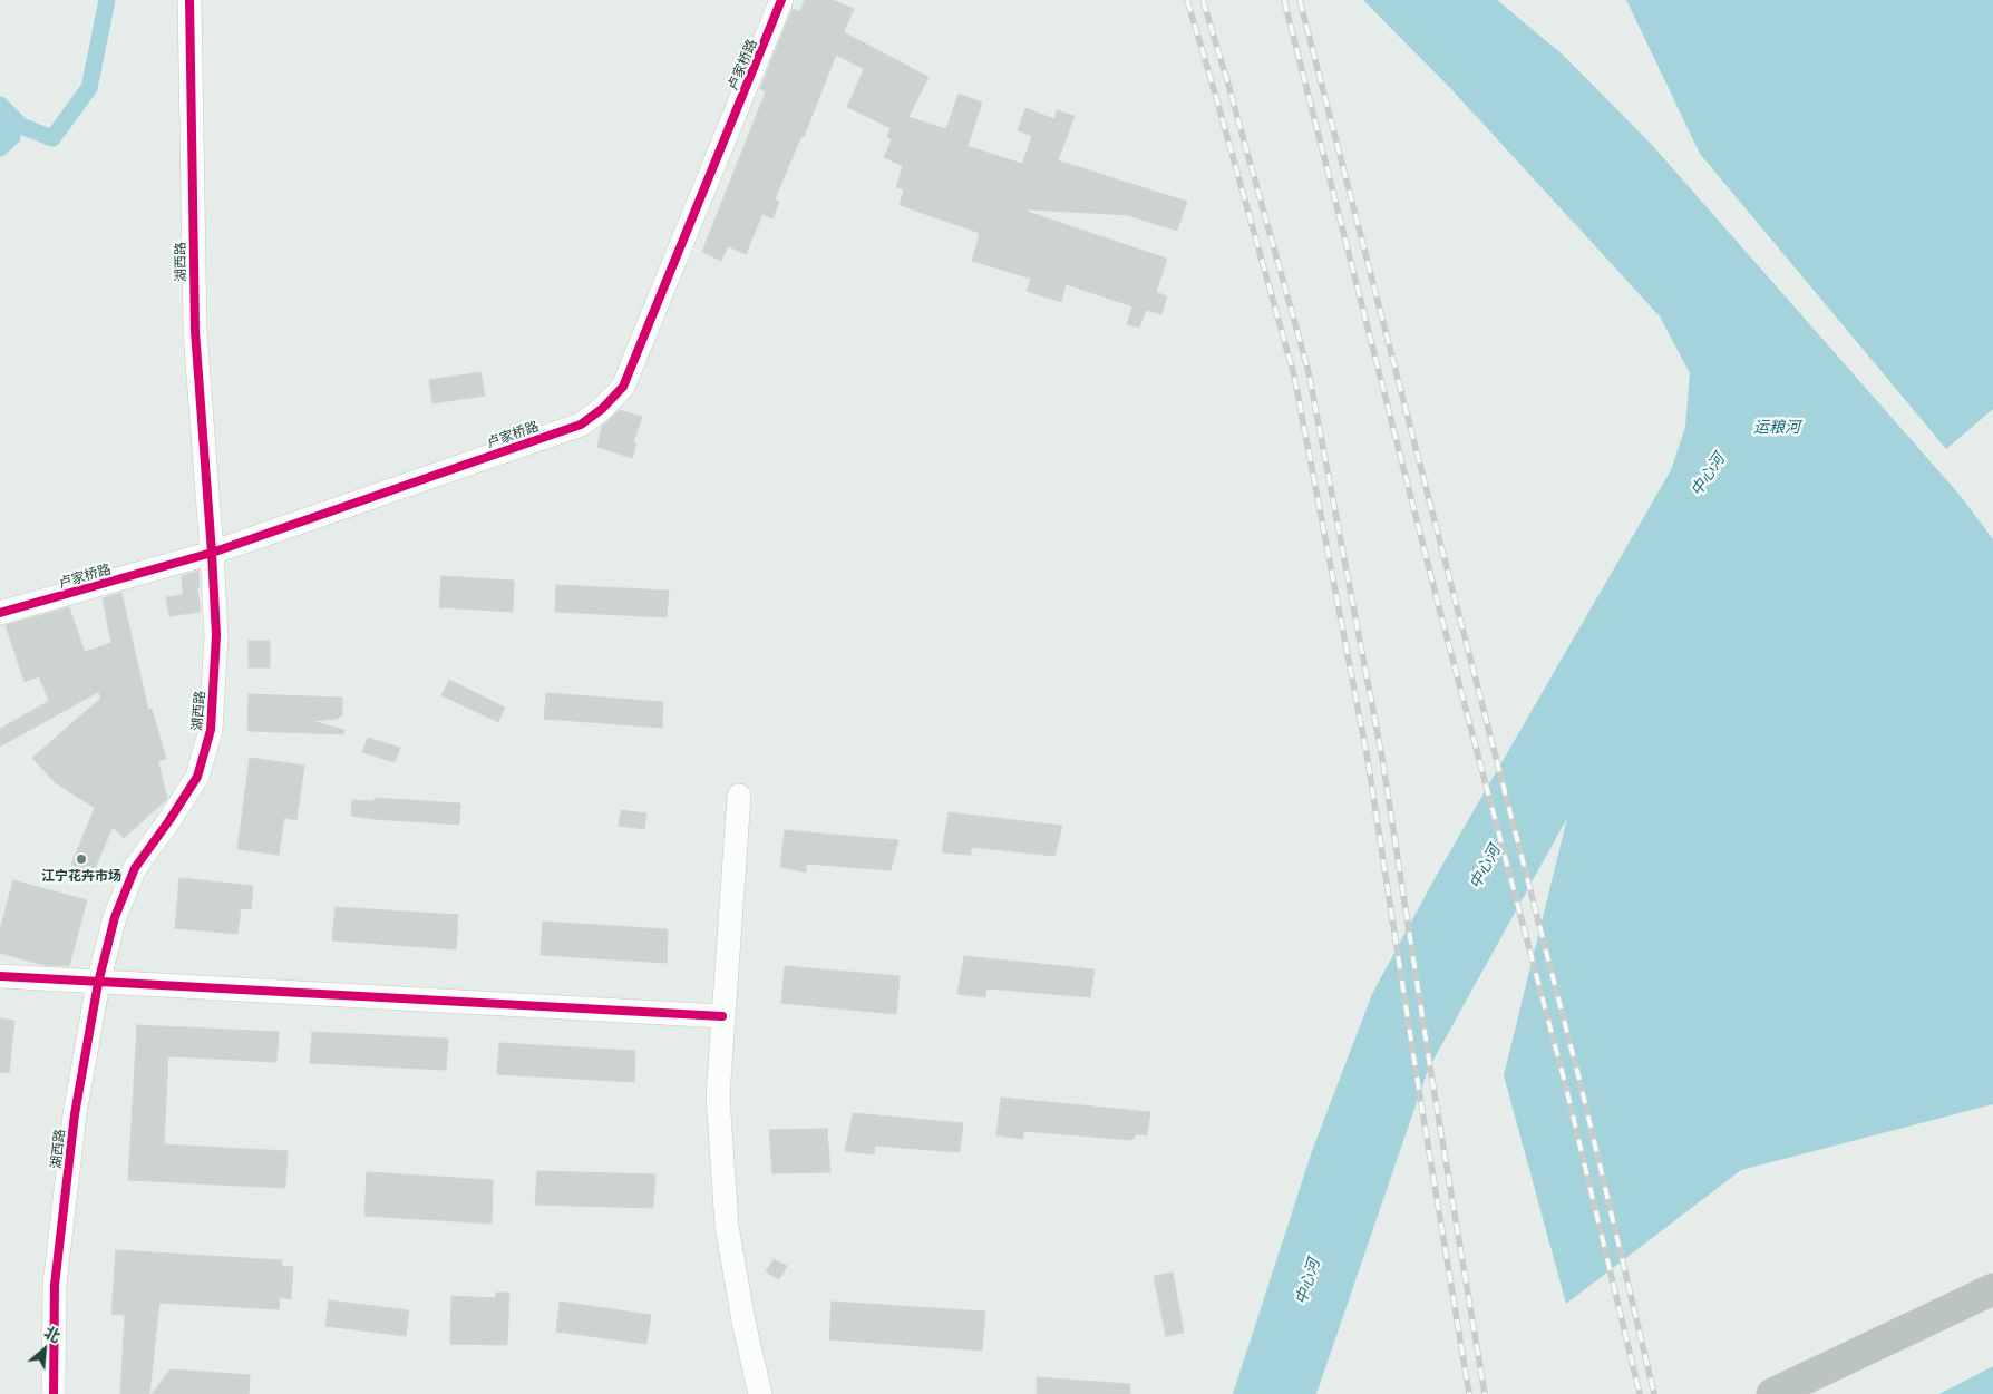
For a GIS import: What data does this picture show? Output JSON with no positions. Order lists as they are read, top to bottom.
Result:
{
  "streets": {
    "street": ["卢家桥路", "湖西路"]
  },
  "crossings": [
    ["卢家桥路", "湖西路"]
  ],
  "water": ["运粮河", "中心河"],
  "places": ["江宁花卉市场"],
  "north": "top right"
}
